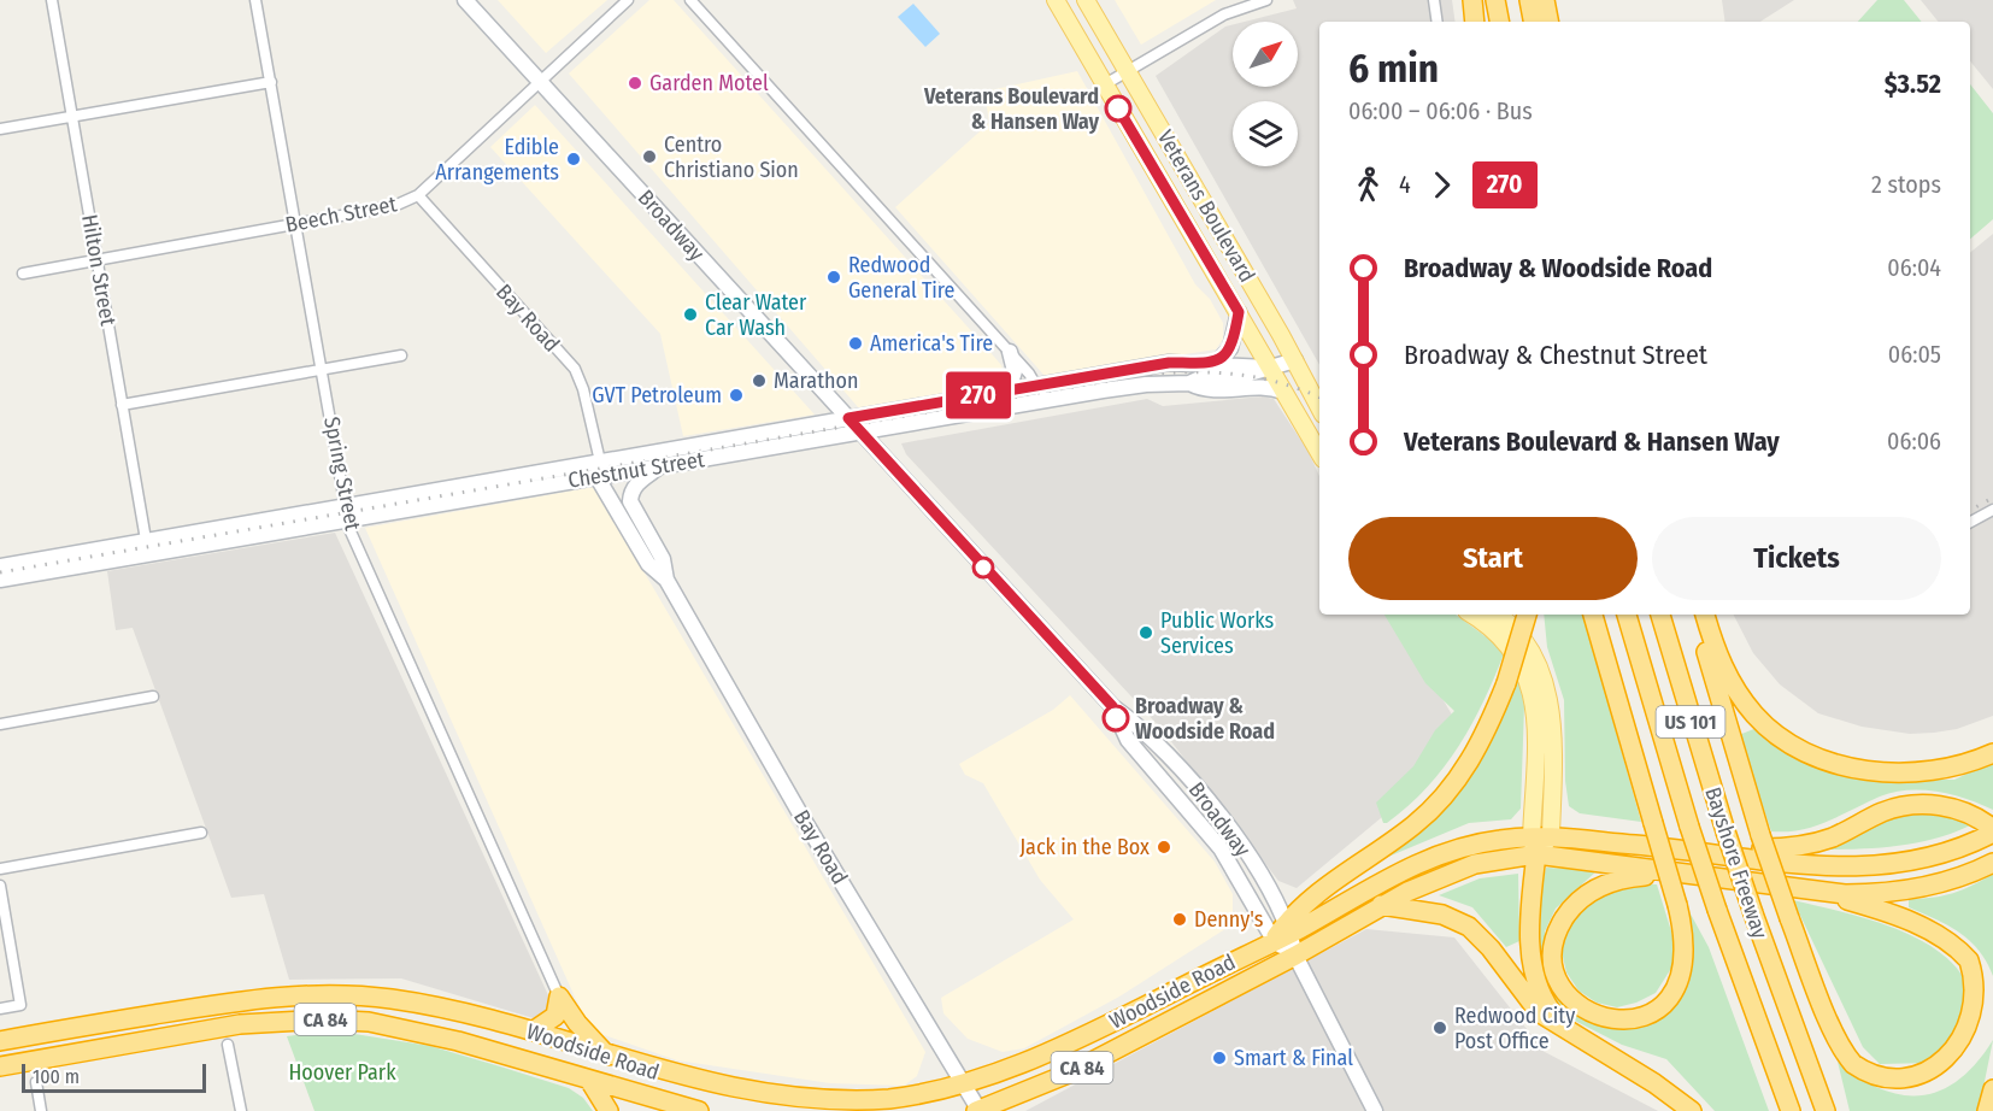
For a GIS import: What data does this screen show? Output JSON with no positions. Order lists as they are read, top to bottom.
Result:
{
  "streets": {
    "highway": [
      "US 101",
      "Bayshore Freeway",
      "Woodside Road",
      "CA 84"
    ],
    "main road": ["Veterans Boulevard"],
    "street": [
      "Beech Street",
      "Broadway",
      "Hilton Street",
      "Bay Road",
      "Chestnut Street",
      "Spring Street"
    ]
  },
  "crossings": [
    ["Veterans Boulevard", "Chestnut Street"],
    ["Beech Street", "Broadway"],
    ["Beech Street", "Hilton Street"],
    ["Beech Street", "Bay Road"],
    ["Beech Street", "Spring Street"],
    ["Broadway", "Chestnut Street"],
    ["Broadway", "Woodside Road"],
    ["Hilton Street", "Chestnut Street"],
    ["Bay Road", "Chestnut Street"],
    ["Bay Road", "Woodside Road"],
    ["Chestnut Street", "Spring Street"]
  ],
  "parks": ["Hoover Park"],
  "places": [
    "Garden Motel",
    "Veterans Boulevard & Hansen Way",
    "Centro Christiano Sion",
    "Edible Arrangements",
    "Redwood General Tire",
    "Clear Water Car Wash",
    "America's Tire",
    "Marathon",
    "GVT Petroleum",
    "Public Works Services",
    "Broadway & Woodside Road",
    "Jack in the Box",
    "Denny's",
    "Redwood City Post Office",
    "Smart & Final"
  ],
  "lines": ["bus line 270"],
  "scale_bar": "100 m",
  "north": "top right",
  "page": {
    "on_map": "270",
    "heading": ["6 min", "06:00 – 06:06 · Bus", "$3.52"],
    "legs": ["4", "270", "2 stops"],
    "list": [
      {
        "name": "Broadway & Woodside Road",
        "value": "06:04"
      },
      {
        "name": "Broadway & Chestnut Street",
        "value": "06:05"
      },
      {
        "name": "Veterans Boulevard & Hansen Way",
        "value": "06:06"
      }
    ],
    "buttons": ["Start", "Tickets"],
    "scale": "100 m"
  }
}
